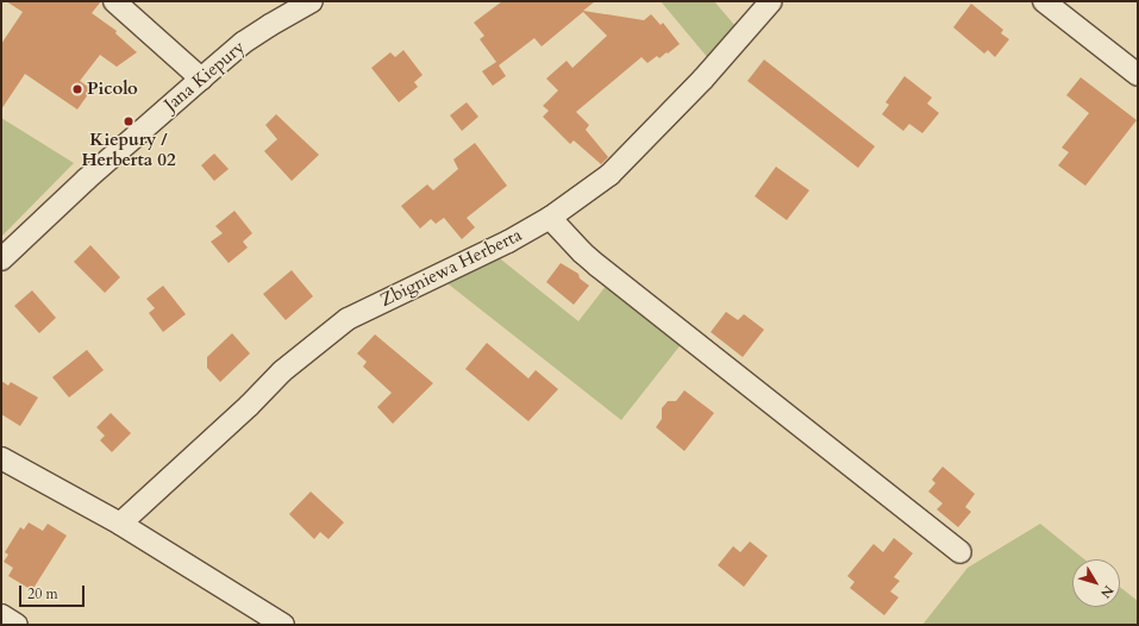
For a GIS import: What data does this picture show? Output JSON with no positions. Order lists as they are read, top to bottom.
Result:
{
  "streets": {
    "street": ["Jana Kiepury", "Zbigniewa Herberta"]
  },
  "places": ["Picolo", "Kiepury / Herberta 02"],
  "scale_bar": "20 m",
  "north": "bottom right"
}
